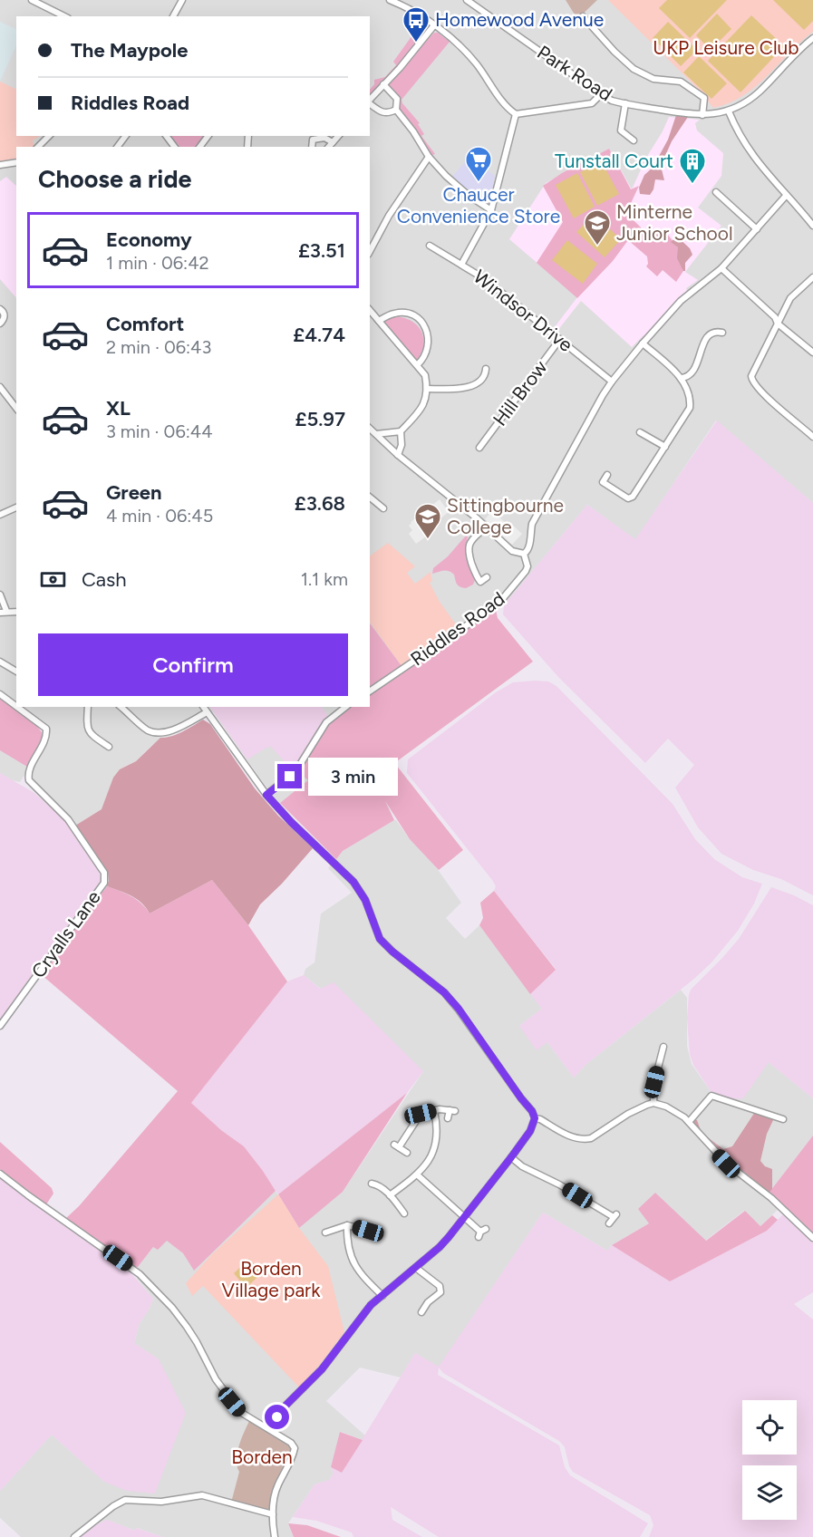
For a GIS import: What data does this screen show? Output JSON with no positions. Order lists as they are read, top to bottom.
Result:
{
  "streets": {
    "street": [
      "Park Road",
      "Windsor Drive",
      "Hill Brow",
      "Riddles Road",
      "Cryalls Lane"
    ]
  },
  "crossings": [
    ["Windsor Drive", "Hill Brow"],
    ["Windsor Drive", "Riddles Road"]
  ],
  "parks": ["UKP Leisure Club", "Borden Village park", "Borden"],
  "places": {
    "bus stop": ["Homewood Avenue"],
    "supermarket": ["Chaucer Convenience Store"],
    "building": ["Tunstall Court"],
    "school or university": ["Minterne Junior School", "Sittingbourne College"]
  },
  "page": {
    "banner": ["The Maypole", "Riddles Road"],
    "heading": "Choose a ride",
    "list": [
      {
        "name": "Economy",
        "note": "1 min · 06:42",
        "value": "£3.51"
      },
      {
        "name": "Comfort",
        "note": "2 min · 06:43",
        "value": "£4.74"
      },
      {
        "name": "XL",
        "note": "3 min · 06:44",
        "value": "£5.97"
      },
      {
        "name": "Green",
        "note": "4 min · 06:45",
        "value": "£3.68"
      }
    ],
    "pay": ["Cash", "1.1 km"],
    "buttons": "Confirm",
    "bubble": "3 min"
  }
}
